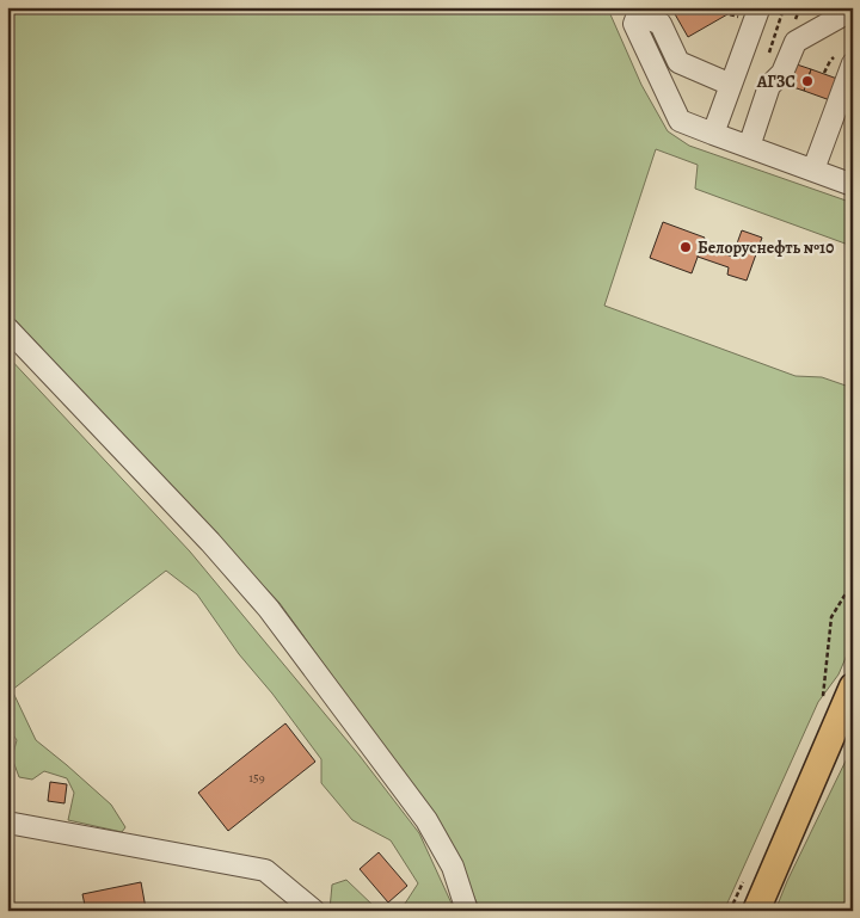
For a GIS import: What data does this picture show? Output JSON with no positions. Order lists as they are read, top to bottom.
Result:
{
  "places": ["АГЗС", "Белоруснефть №10"],
  "house_numbers": ["159"]
}
